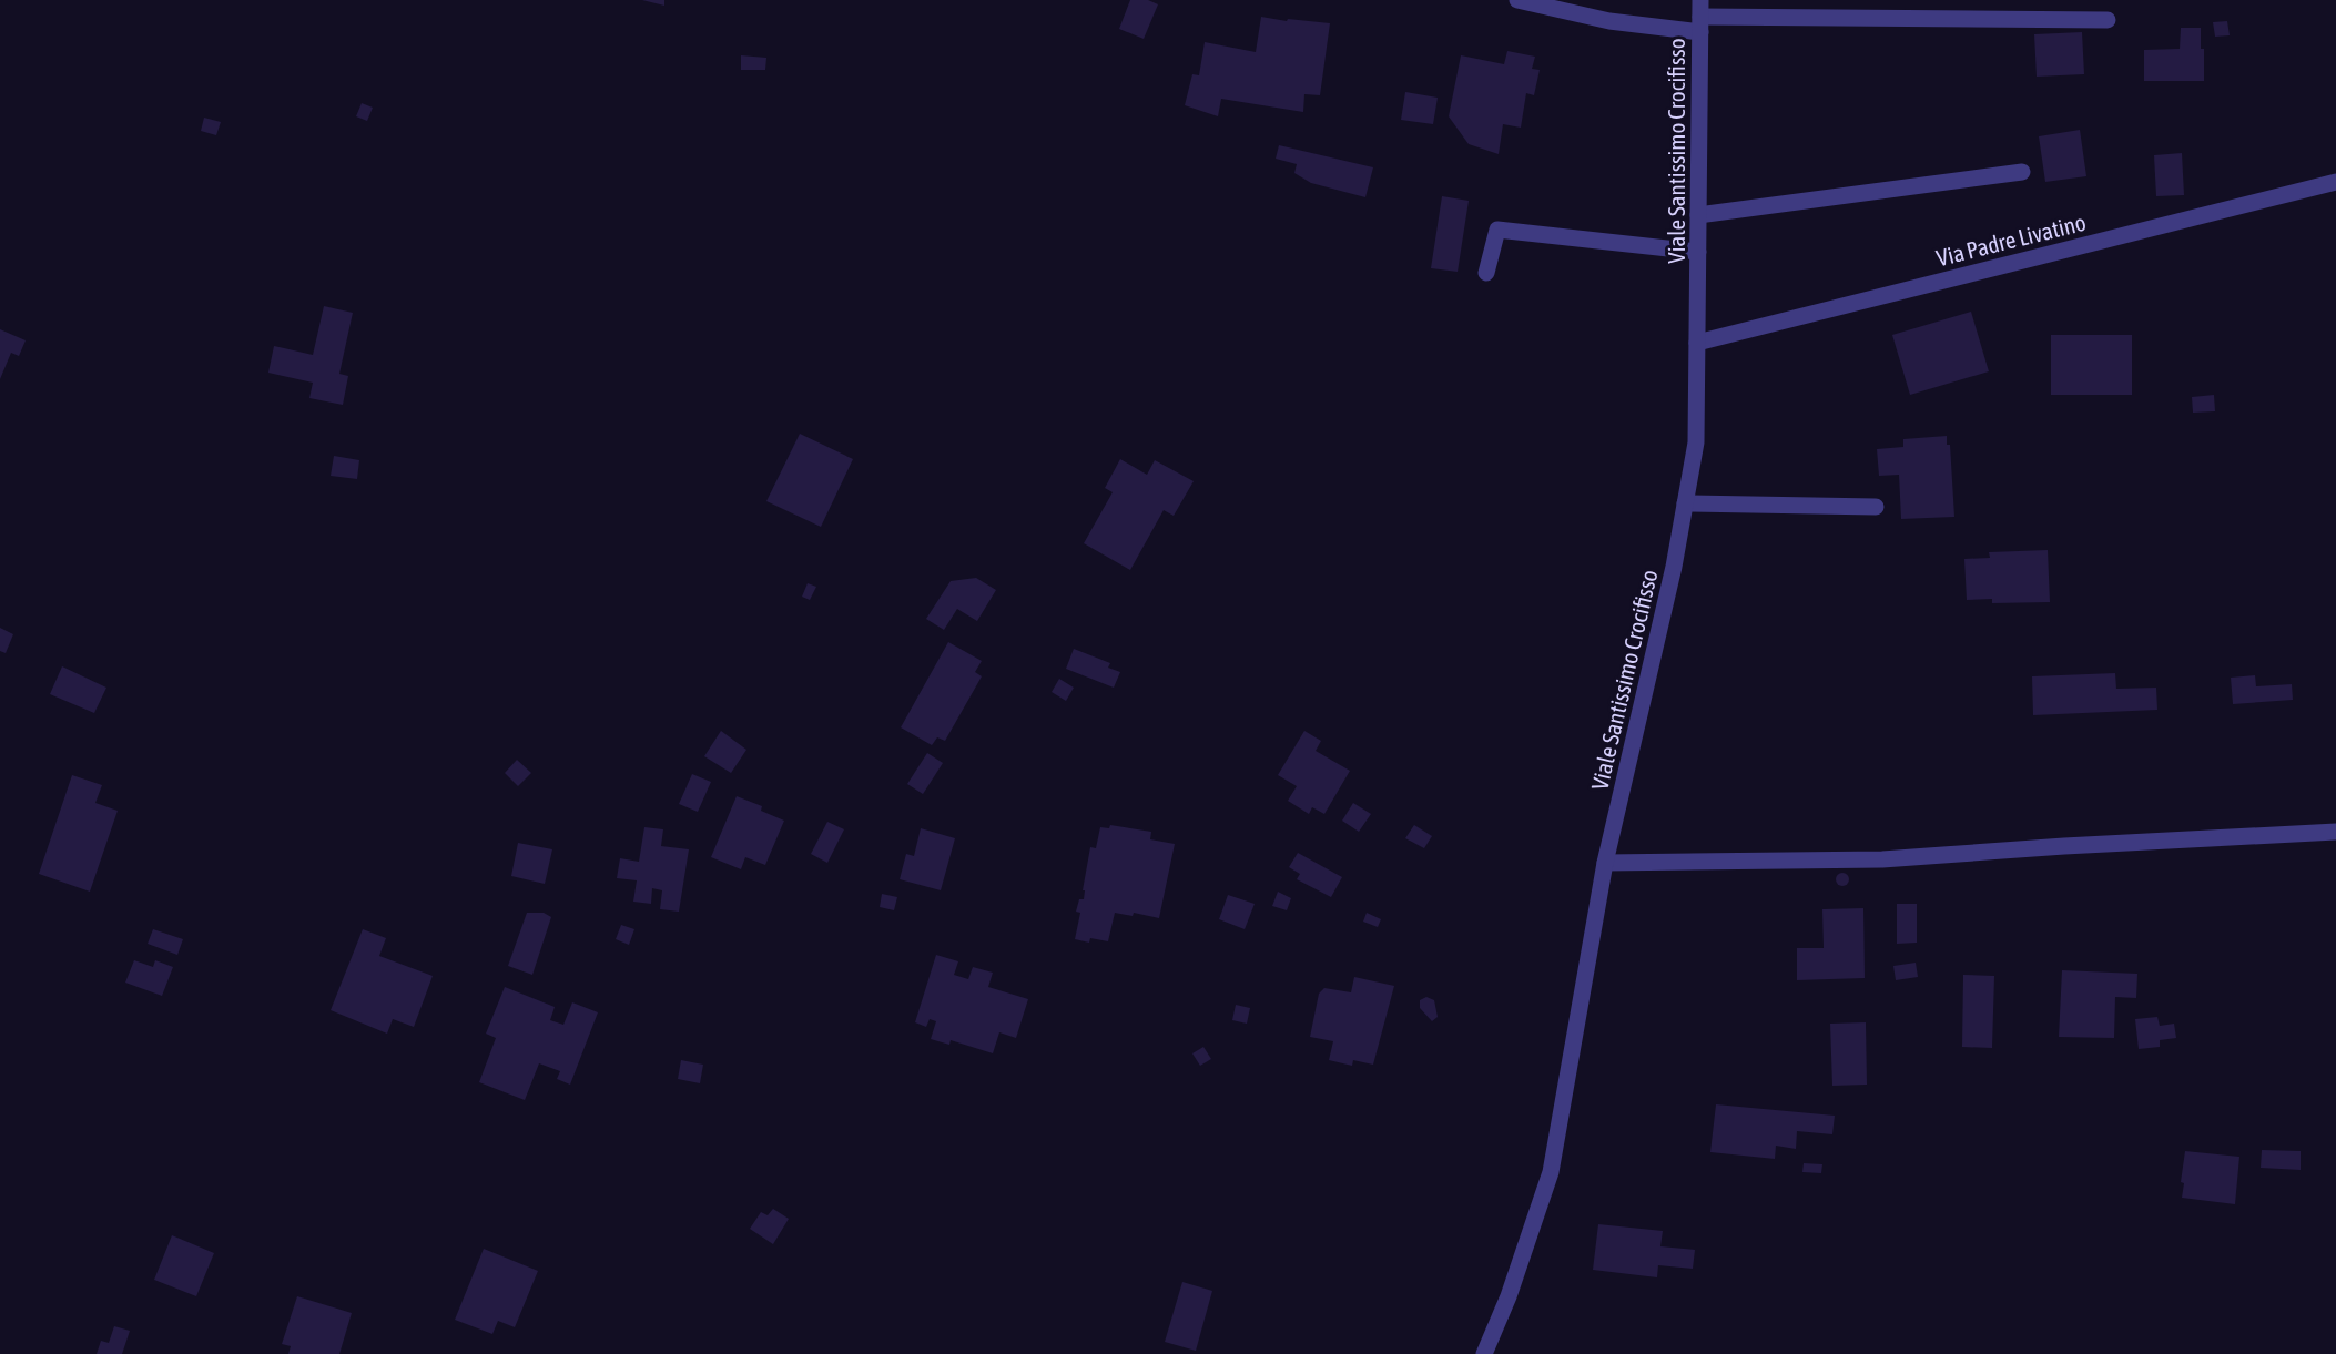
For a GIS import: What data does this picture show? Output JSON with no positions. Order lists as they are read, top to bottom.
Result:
{
  "streets": {
    "street": ["Viale Santissimo Crocifisso", "Via Padre Livatino"]
  },
  "crossings": [
    ["Viale Santissimo Crocifisso", "Via Padre Livatino"]
  ]
}
